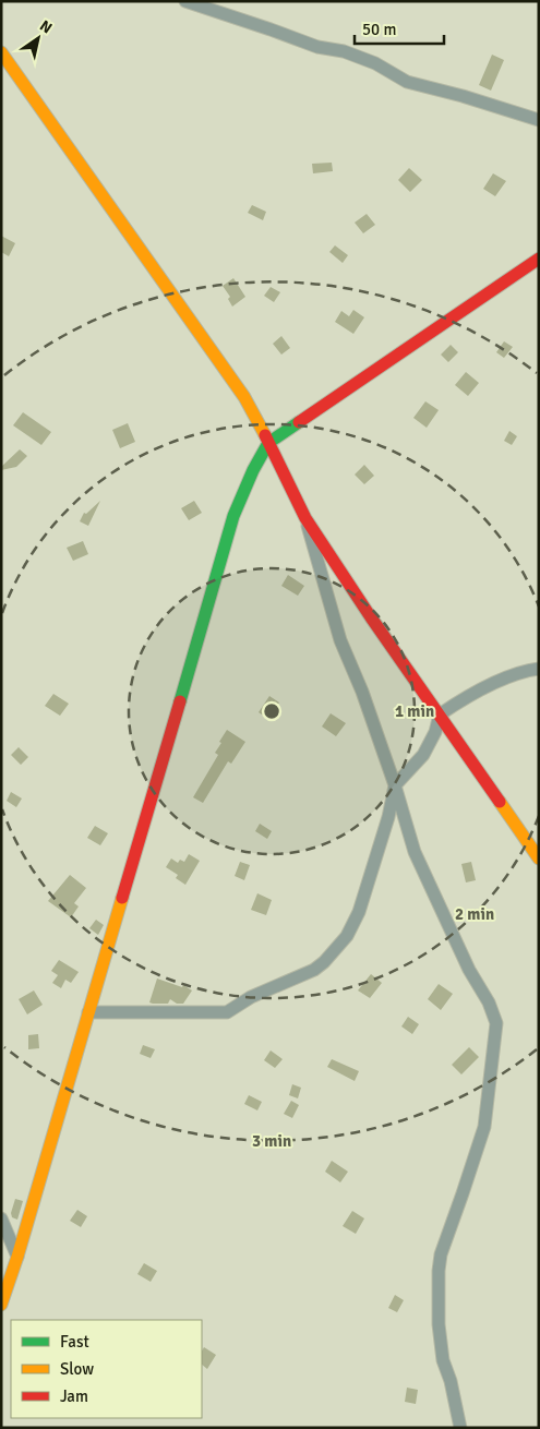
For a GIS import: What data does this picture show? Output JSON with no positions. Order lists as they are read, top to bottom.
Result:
{
  "legend": ["Fast", "Slow", "Jam"],
  "scale_bar": "50 m",
  "north": "top right",
  "rings": ["1 min", "2 min", "3 min"]
}
